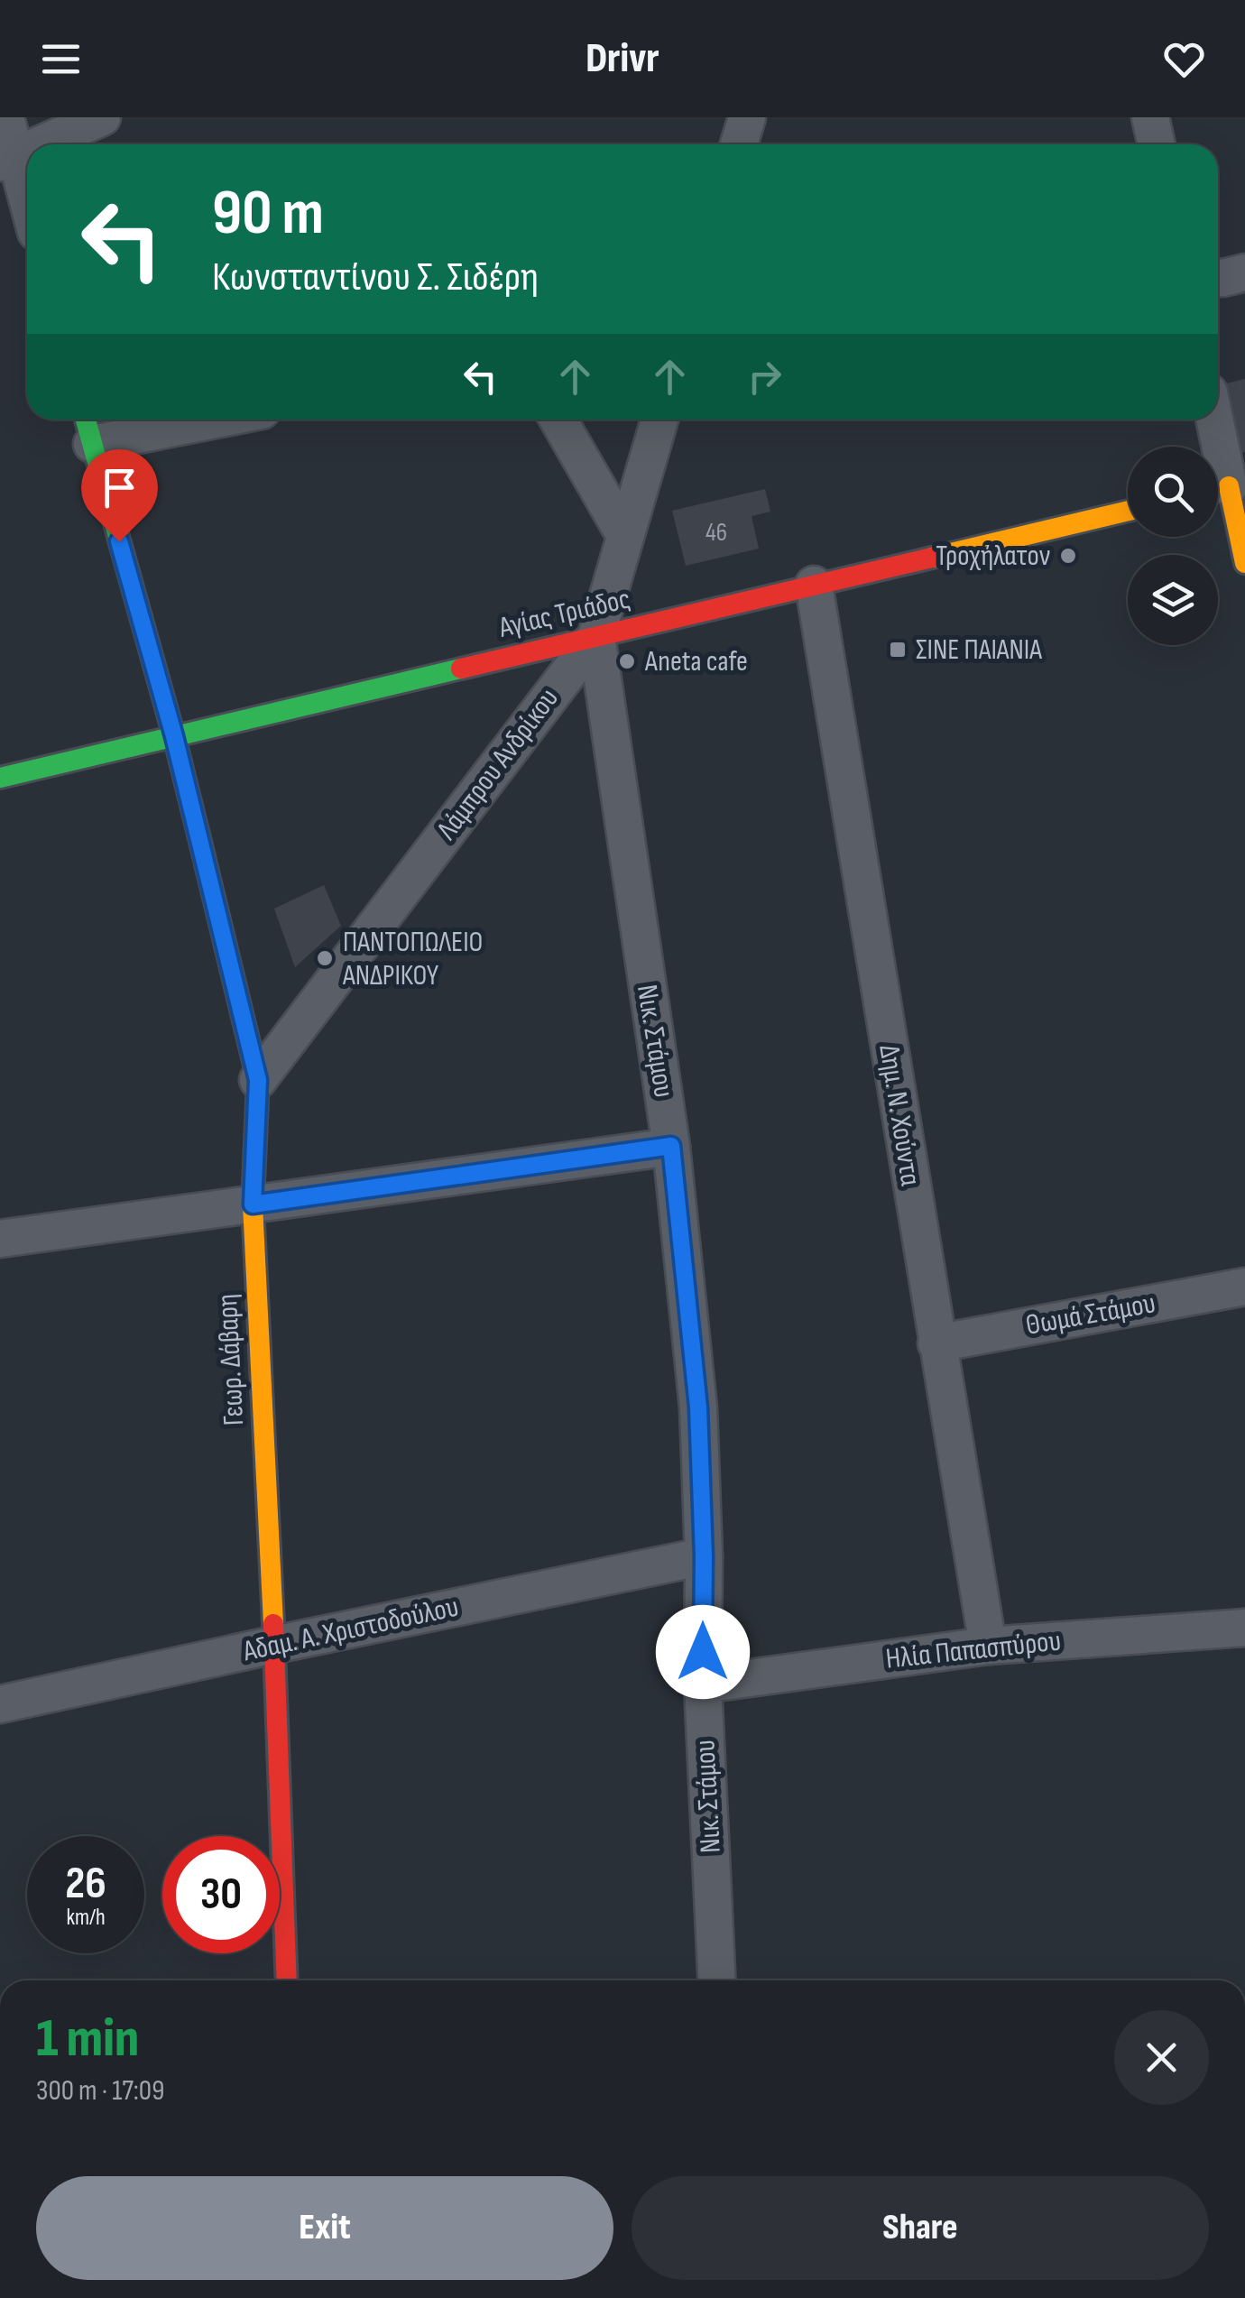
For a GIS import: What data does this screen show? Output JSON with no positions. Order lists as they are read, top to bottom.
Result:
{
  "streets": {
    "street": [
      "Αγίας Τριάδος",
      "Λάμπρου Ανδρίκου",
      "Νικ. Στάμου",
      "Δημ. Ν. Χούντα",
      "Θωμά Στάμου",
      "Γεωρ. Δάβαρη",
      "Αδαμ. Α. Χριστοδούλου",
      "Ηλία Παπασπύρου"
    ]
  },
  "crossings": [
    ["Αγίας Τριάδος", "Λάμπρου Ανδρίκου"],
    ["Αγίας Τριάδος", "Νικ. Στάμου"],
    ["Αγίας Τριάδος", "Δημ. Ν. Χούντα"],
    ["Αγίας Τριάδος", "Γεωρ. Δάβαρη"],
    ["Λάμπρου Ανδρίκου", "Νικ. Στάμου"],
    ["Λάμπρου Ανδρίκου", "Γεωρ. Δάβαρη"],
    ["Νικ. Στάμου", "Αδαμ. Α. Χριστοδούλου"],
    ["Νικ. Στάμου", "Ηλία Παπασπύρου"],
    ["Δημ. Ν. Χούντα", "Θωμά Στάμου"],
    ["Δημ. Ν. Χούντα", "Ηλία Παπασπύρου"],
    ["Γεωρ. Δάβαρη", "Αδαμ. Α. Χριστοδούλου"]
  ],
  "places": {
    "other": ["Τροχήλατον", "Aneta cafe", "ΠΑΝΤΟΠΩΛΕΙΟ ΑΝΔΡΙΚΟΥ"],
    "transit": ["ΣΙΝΕ ΠΑΙΑΝΙΑ"]
  },
  "house_numbers": ["46"],
  "page": {
    "header": "Drivr",
    "turn": ["90 m", "Κωνσταντίνου Σ. Σιδέρη"],
    "speed": "26 km/h",
    "limit": "30",
    "heading": ["1 min", "300 m · 17:09"],
    "buttons": ["Exit", "Share"]
  }
}
